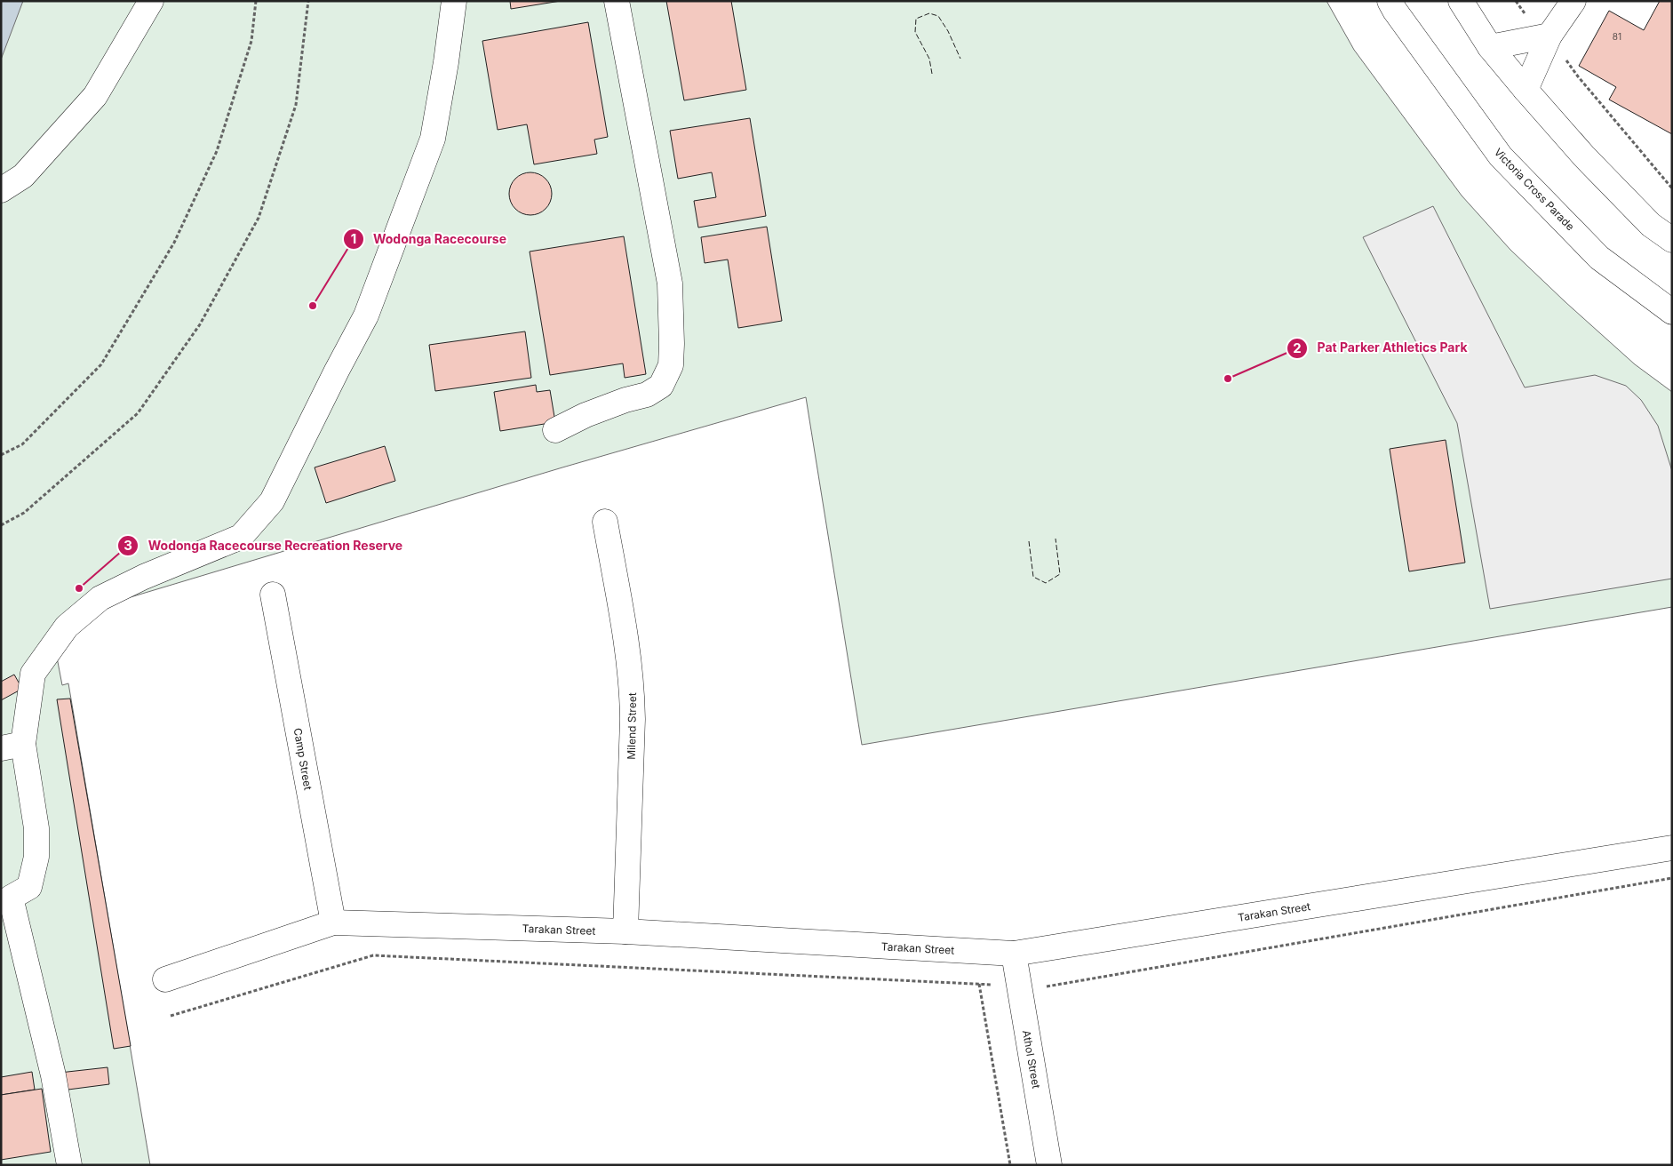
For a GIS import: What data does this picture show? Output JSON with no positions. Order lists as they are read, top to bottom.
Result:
{
  "streets": {
    "street": [
      "Victoria Cross Parade",
      "Milend Street",
      "Camp Street",
      "Tarakan Street",
      "Athol Street"
    ]
  },
  "crossings": [
    ["Milend Street", "Tarakan Street"],
    ["Camp Street", "Tarakan Street"],
    ["Tarakan Street", "Athol Street"]
  ],
  "places": ["Wodonga Racecourse", "Pat Parker Athletics Park", "Wodonga Racecourse Recreation Reserve"],
  "house_numbers": ["81"]
}
